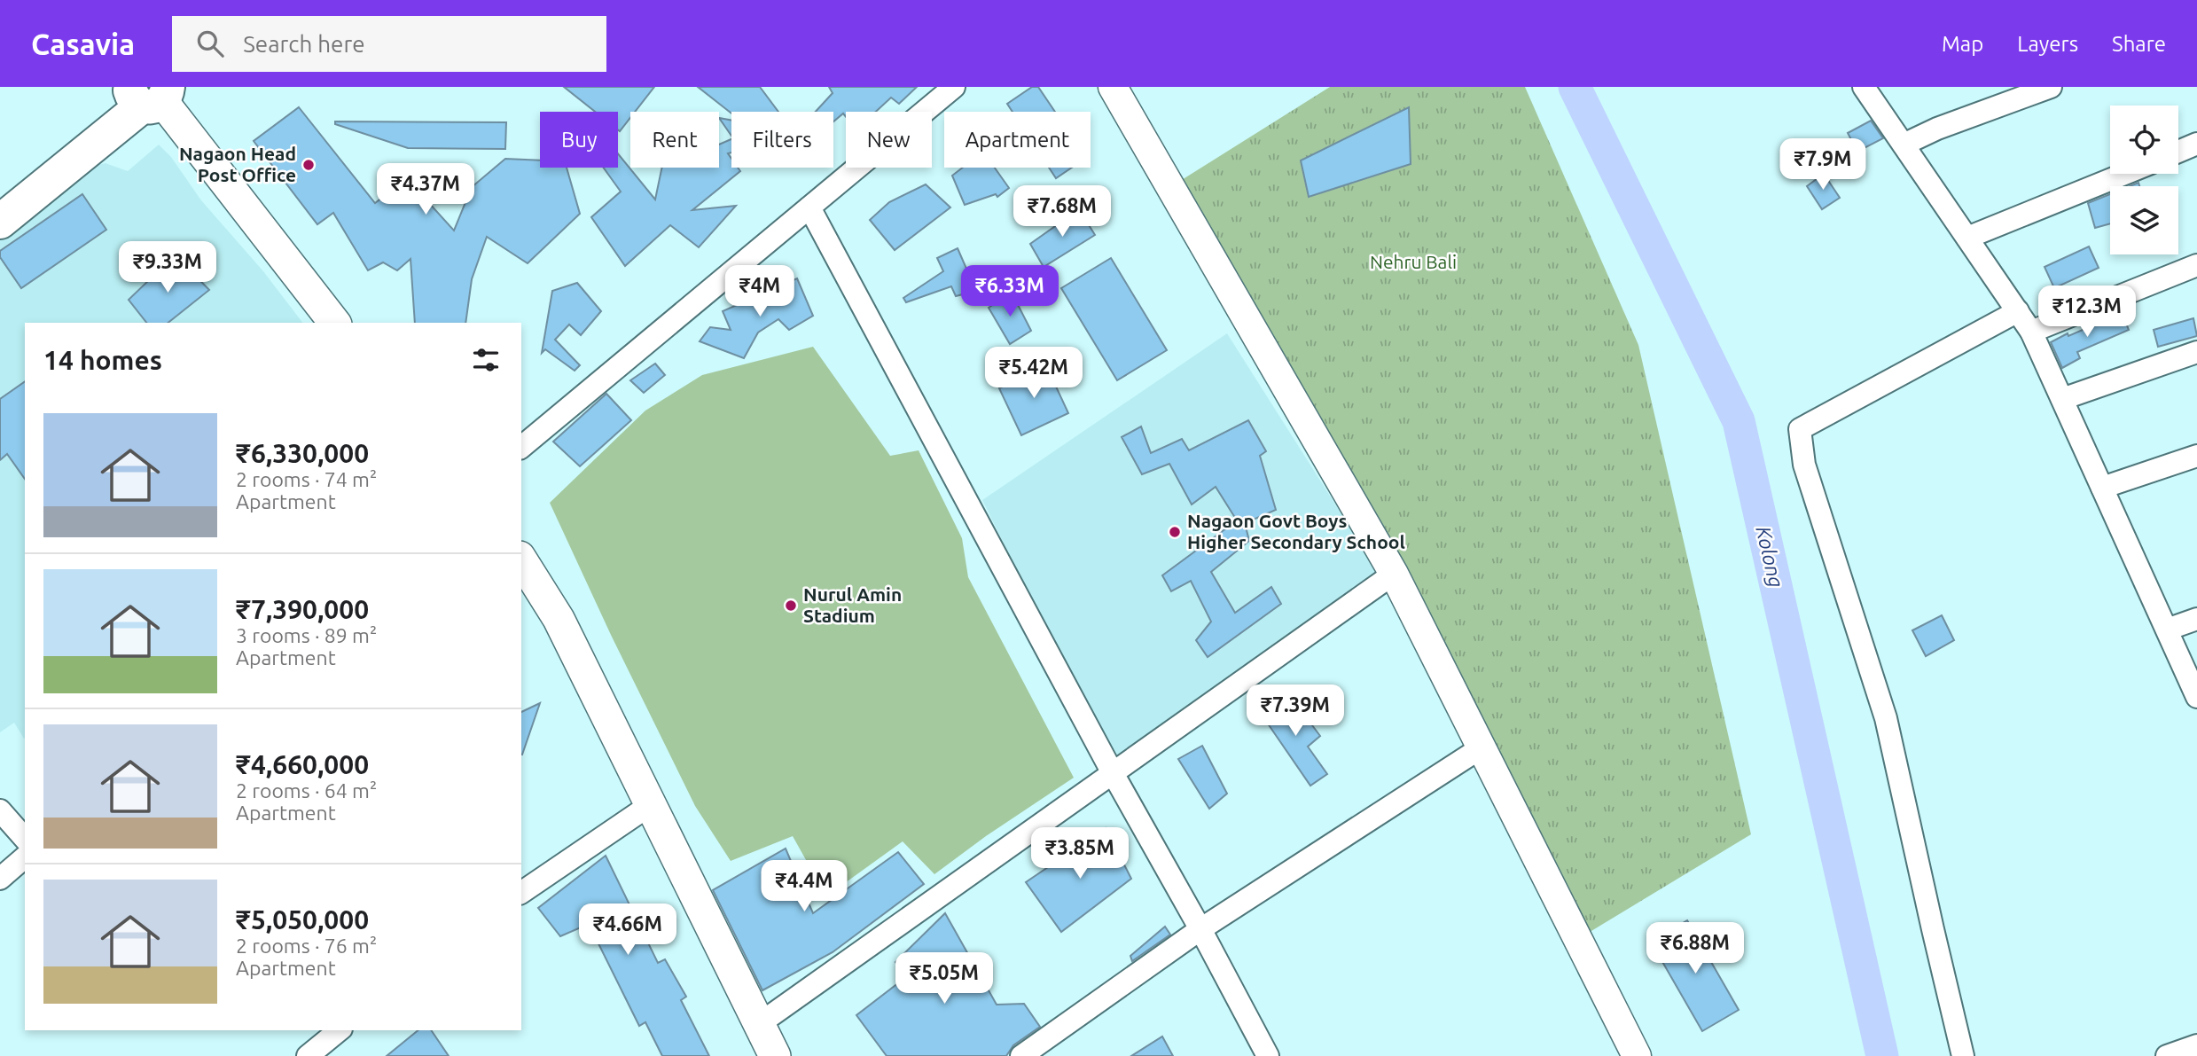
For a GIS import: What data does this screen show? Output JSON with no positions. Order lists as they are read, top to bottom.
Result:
{
  "water": ["Kolong"],
  "parks": ["Nehru Bali"],
  "places": ["Nagaon Head Post Office", "Nagaon Govt Boys Higher Secondary School", "Nurul Amin Stadium"],
  "page": {
    "header": "Casavia",
    "search": "Search here",
    "nav": ["Map", "Layers", "Share"],
    "chip": [
      "Buy",
      "Rent",
      "Filters",
      "New",
      "Apartment"
    ],
    "price": [
      "₹7.9M",
      "₹4.37M",
      "₹7.68M",
      "₹9.33M",
      "₹4M",
      "₹6.33M",
      "₹12.3M",
      "₹5.42M",
      "₹7.39M",
      "₹3.85M",
      "₹4.4M",
      "₹4.66M",
      "₹6.88M",
      "₹5.05M"
    ],
    "heading": "14 homes",
    "list": [
      {
        "name": "₹6,330,000",
        "note": "2 rooms · 74 m² · Apartment"
      },
      {
        "name": "₹7,390,000",
        "note": "3 rooms · 89 m² · Apartment"
      },
      {
        "name": "₹4,660,000",
        "note": "2 rooms · 64 m² · Apartment"
      },
      {
        "name": "₹5,050,000",
        "note": "2 rooms · 76 m² · Apartment"
      }
    ]
  }
}
